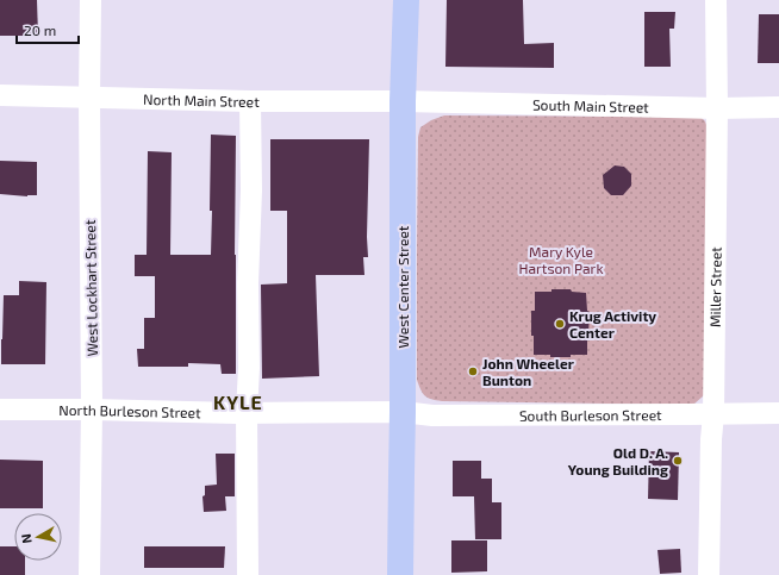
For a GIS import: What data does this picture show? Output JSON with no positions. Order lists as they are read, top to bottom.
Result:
{
  "streets": {
    "main road": ["West Center Street"],
    "street": [
      "North Main Street",
      "South Main Street",
      "West Lockhart Street",
      "Miller Street",
      "North Burleson Street",
      "South Burleson Street"
    ]
  },
  "crossings": [
    ["North Main Street", "South Main Street"],
    ["North Main Street", "West Center Street"],
    ["North Main Street", "West Lockhart Street"],
    ["South Main Street", "West Center Street"],
    ["South Main Street", "Miller Street"],
    ["West Center Street", "North Burleson Street"],
    ["West Center Street", "South Burleson Street"],
    ["West Lockhart Street", "North Burleson Street"],
    ["Miller Street", "South Burleson Street"],
    ["North Burleson Street", "South Burleson Street"]
  ],
  "districts": ["KYLE"],
  "parks": ["Mary Kyle Hartson Park"],
  "places": ["Krug Activity Center", "John Wheeler Bunton", "Old D. A. Young Building"],
  "scale_bar": "20 m",
  "north": "left"
}
